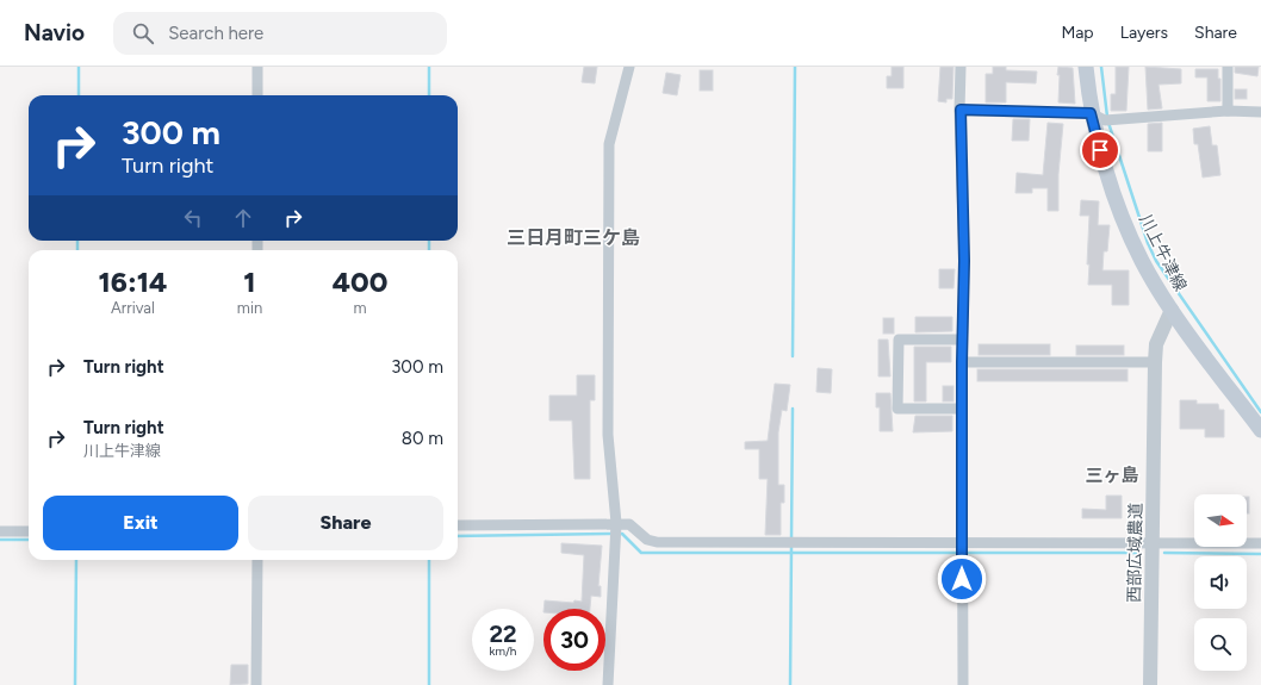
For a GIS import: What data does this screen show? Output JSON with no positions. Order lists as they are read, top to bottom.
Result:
{
  "streets": {
    "main road": ["川上牛津線"],
    "street": ["西部広域農道"]
  },
  "crossings": [
    ["川上牛津線", "西部広域農道"]
  ],
  "districts": ["三日月町三ケ島", "三ヶ島"],
  "north": "right",
  "page": {
    "header": "Navio",
    "search": "Search here",
    "nav": ["Map", "Layers", "Share"],
    "turn": ["300 m", "Turn right"],
    "eta": [
      "16:14",
      "Arrival",
      "1",
      "min",
      "400",
      "m"
    ],
    "list": [
      {
        "name": "Turn right",
        "value": "300 m"
      },
      {
        "name": "Turn right",
        "note": "川上牛津線",
        "value": "80 m"
      }
    ],
    "buttons": ["Exit", "Share"],
    "speed": "22 km/h",
    "limit": "30"
  }
}
